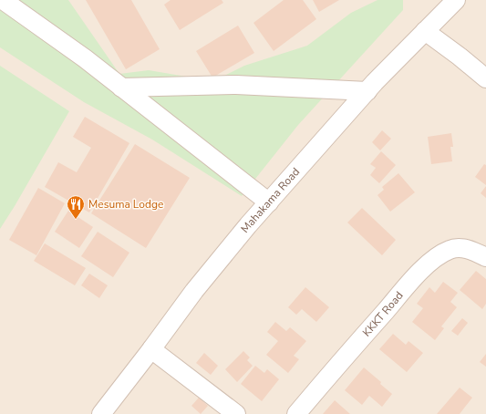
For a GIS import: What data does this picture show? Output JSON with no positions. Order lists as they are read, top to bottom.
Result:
{
  "streets": {
    "street": ["Mahakama Road", "KKKT Road"]
  },
  "places": {
    "restaurant": ["Mesuma Lodge"]
  }
}
